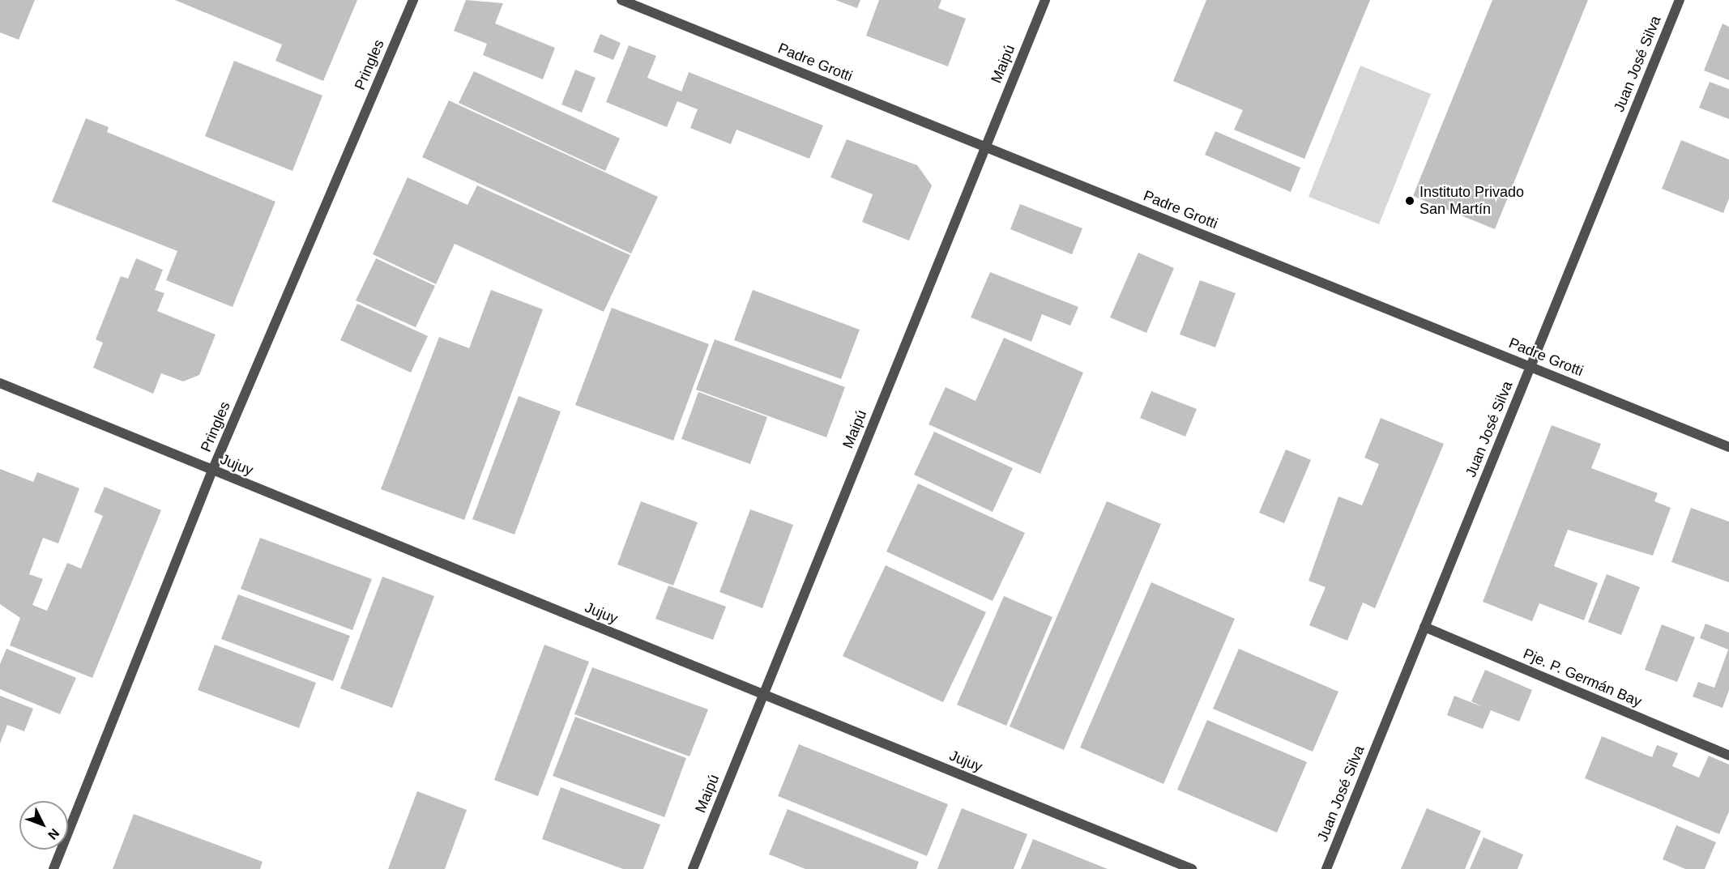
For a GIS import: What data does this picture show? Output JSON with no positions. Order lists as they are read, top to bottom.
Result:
{
  "streets": {
    "street": [
      "Padre Grotti",
      "Maipú",
      "Juan José Silva",
      "Pringles",
      "Jujuy",
      "Pje. P. Germán Bay"
    ]
  },
  "crossings": [
    ["Padre Grotti", "Maipú"],
    ["Padre Grotti", "Juan José Silva"],
    ["Maipú", "Jujuy"],
    ["Juan José Silva", "Pje. P. Germán Bay"],
    ["Pringles", "Jujuy"]
  ],
  "places": ["Instituto Privado San Martín"],
  "north": "bottom right"
}
